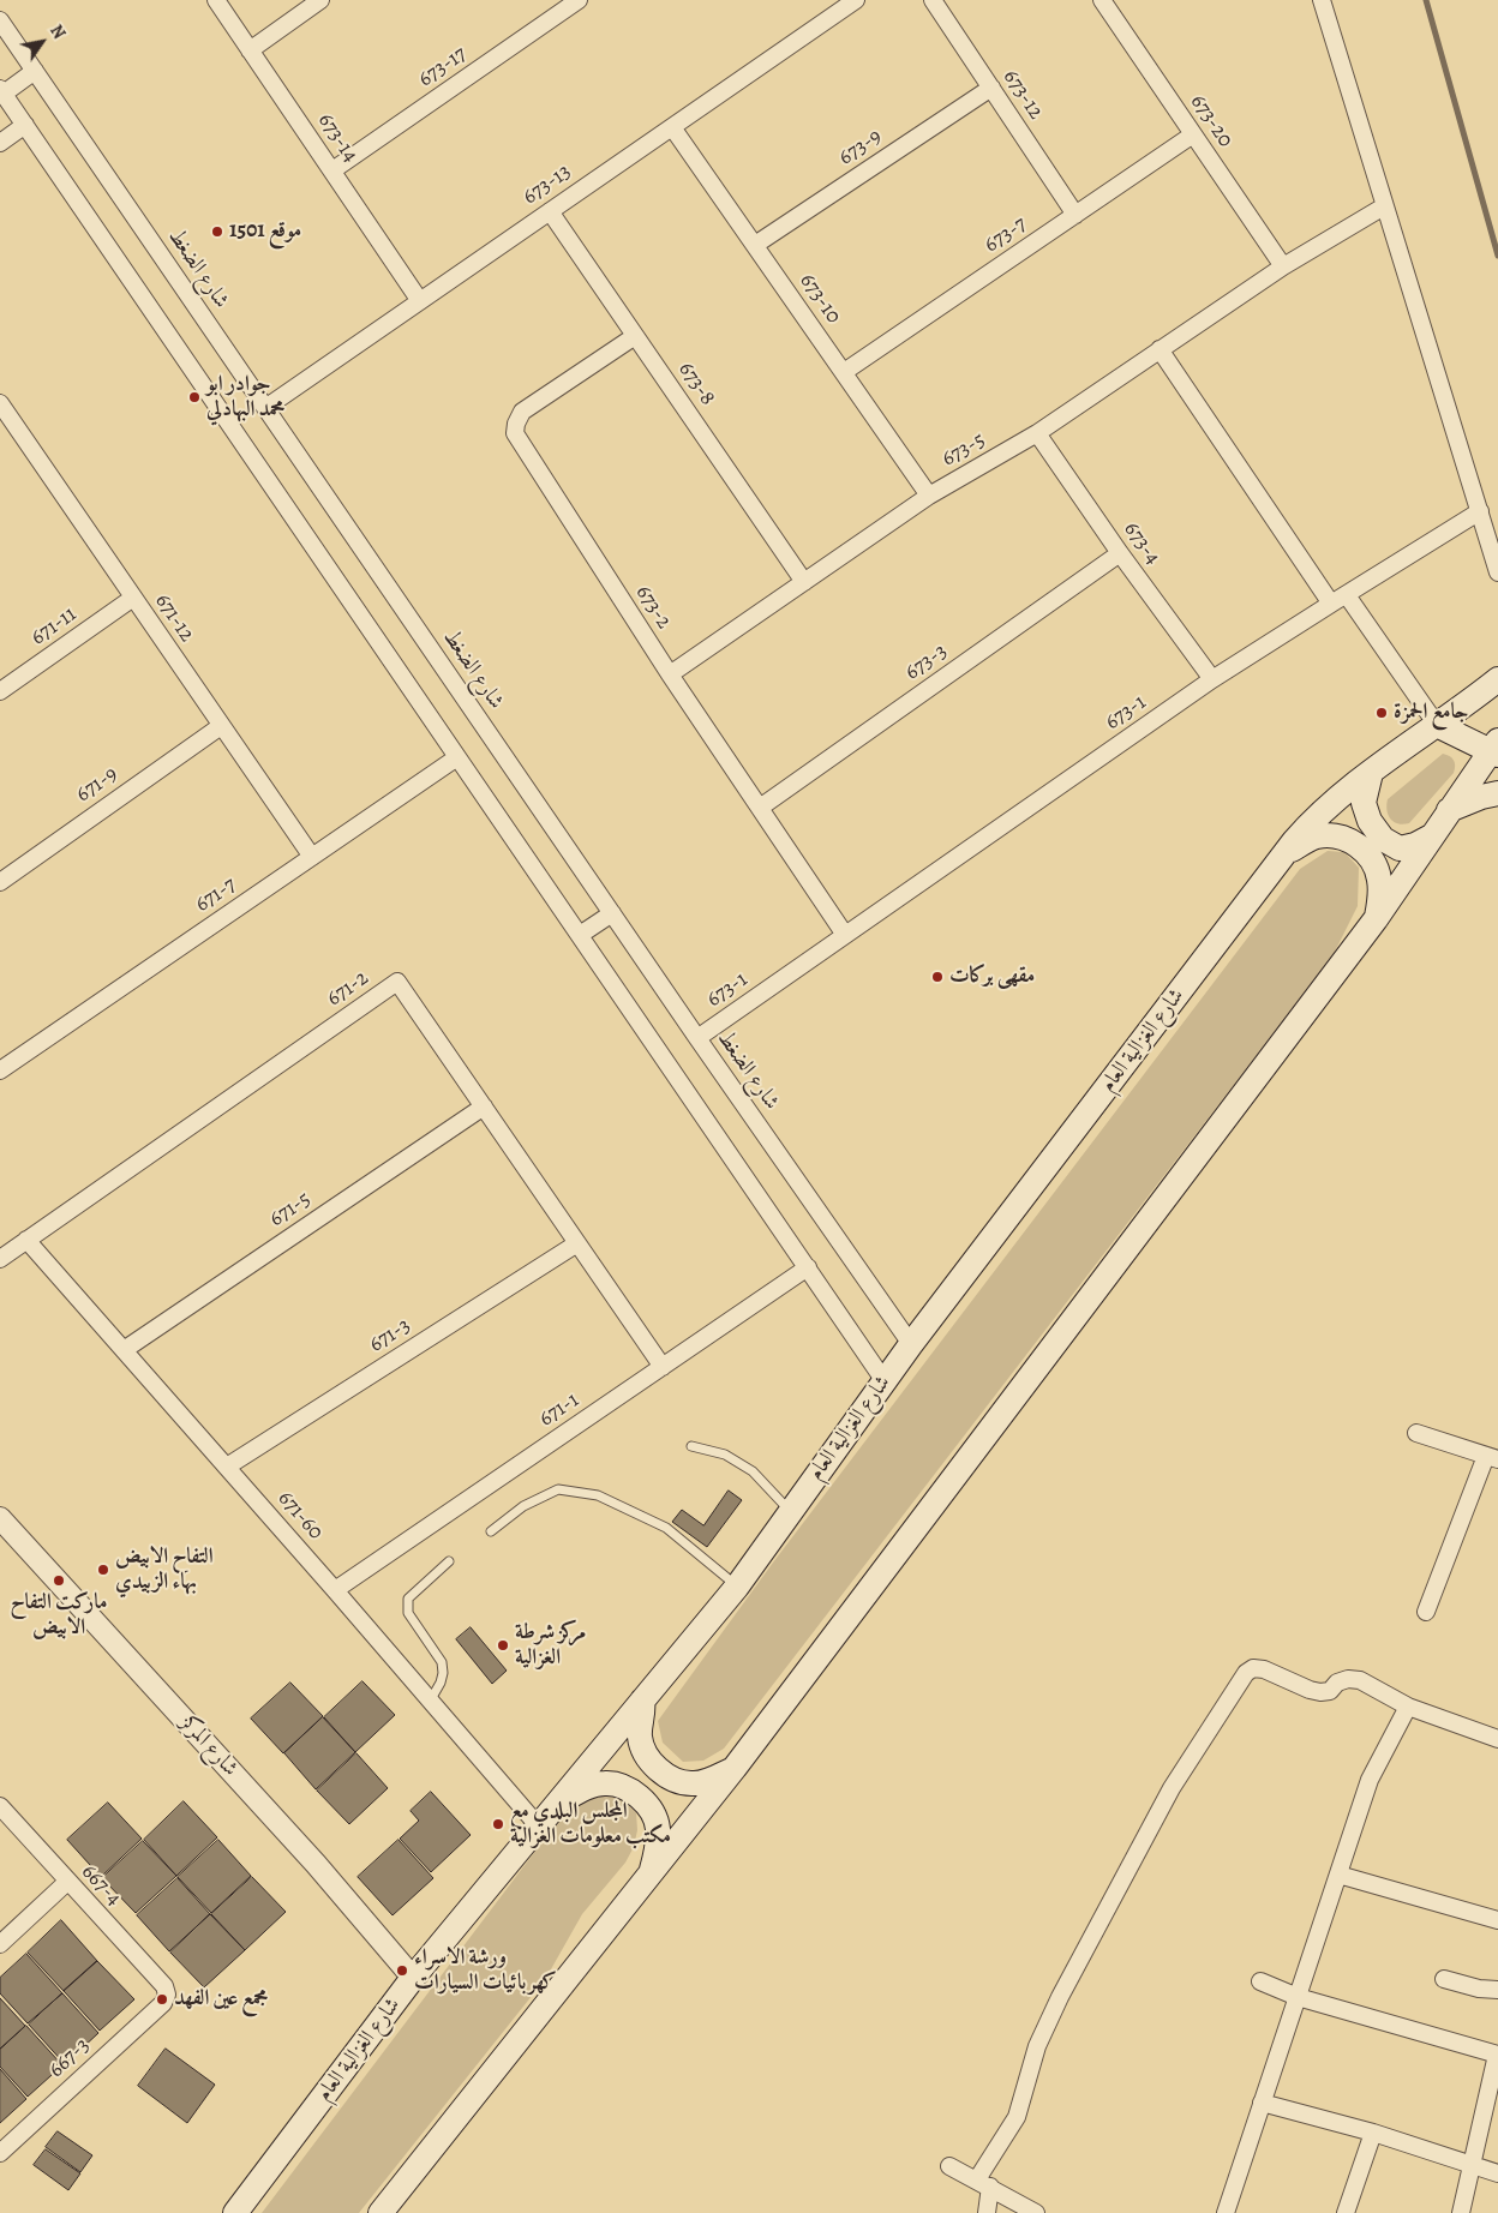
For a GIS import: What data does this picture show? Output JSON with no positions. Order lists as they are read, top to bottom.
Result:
{
  "streets": {
    "main road": ["شارع الغزالية العام"],
    "street": [
      "673-17",
      "673-12",
      "673-20",
      "673-14",
      "673-9",
      "673-13",
      "673-7",
      "شارع الضغط",
      "673-10",
      "673-8",
      "673-5",
      "673-4",
      "673-2",
      "671-12",
      "671-11",
      "673-3",
      "673-1",
      "671-9",
      "671-7",
      "671-2",
      "671-5",
      "671-3",
      "671-1",
      "671-60",
      "شارع المركز",
      "667-4",
      "667-3"
    ]
  },
  "crossings": [
    ["673-17", "673-14"],
    ["673-12", "673-9"],
    ["673-12", "673-7"],
    ["673-20", "673-7"],
    ["673-20", "673-5"],
    ["673-14", "673-13"],
    ["673-9", "673-10"],
    ["673-13", "شارع الضغط"],
    ["673-13", "673-10"],
    ["673-13", "673-8"],
    ["673-7", "673-10"],
    ["شارع الضغط", "673-1"],
    ["شارع الضغط", "شارع الغزالية العام"],
    ["673-10", "673-5"],
    ["673-8", "673-5"],
    ["673-8", "673-2"],
    ["673-5", "673-4"],
    ["673-5", "673-2"],
    ["673-4", "673-3"],
    ["673-4", "673-1"],
    ["673-2", "673-3"],
    ["673-2", "673-1"],
    ["671-12", "671-11"],
    ["671-12", "671-9"],
    ["671-12", "671-7"],
    ["671-2", "671-5"],
    ["671-2", "671-3"],
    ["671-2", "671-1"],
    ["671-2", "671-60"],
    ["شارع الغزالية العام", "671-60"],
    ["شارع الغزالية العام", "شارع المركز"],
    ["671-5", "671-60"],
    ["671-3", "671-60"],
    ["671-1", "671-60"],
    ["667-4", "667-3"]
  ],
  "places": [
    "موقع 1501",
    "جوادر ابو محمد البهادلي",
    "جامع الحمزة",
    "مقهى بركات",
    "التفاح الابيض بهاء الزبيدي",
    "ماركت التفاح الابيض",
    "مركز شرطة الغزالية",
    "المجلس البلدي مع مكتب معلومات الغزالية",
    "ورشة الاسراء كهربائيات السيارات",
    "مجمع عين الفهد"
  ],
  "north": "top right"
}
